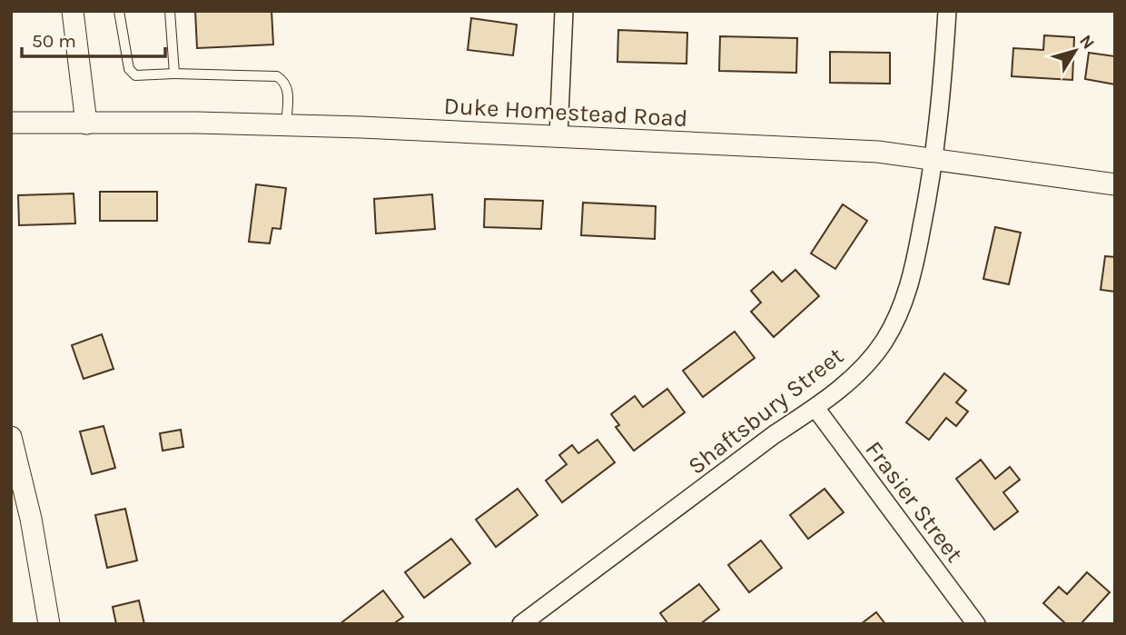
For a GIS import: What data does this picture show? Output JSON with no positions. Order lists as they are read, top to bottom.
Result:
{
  "streets": {
    "street": ["Duke Homestead Road", "Shaftsbury Street", "Frasier Street"]
  },
  "crossings": [
    ["Duke Homestead Road", "Shaftsbury Street"],
    ["Shaftsbury Street", "Frasier Street"]
  ],
  "scale_bar": "50 m",
  "north": "top right"
}
